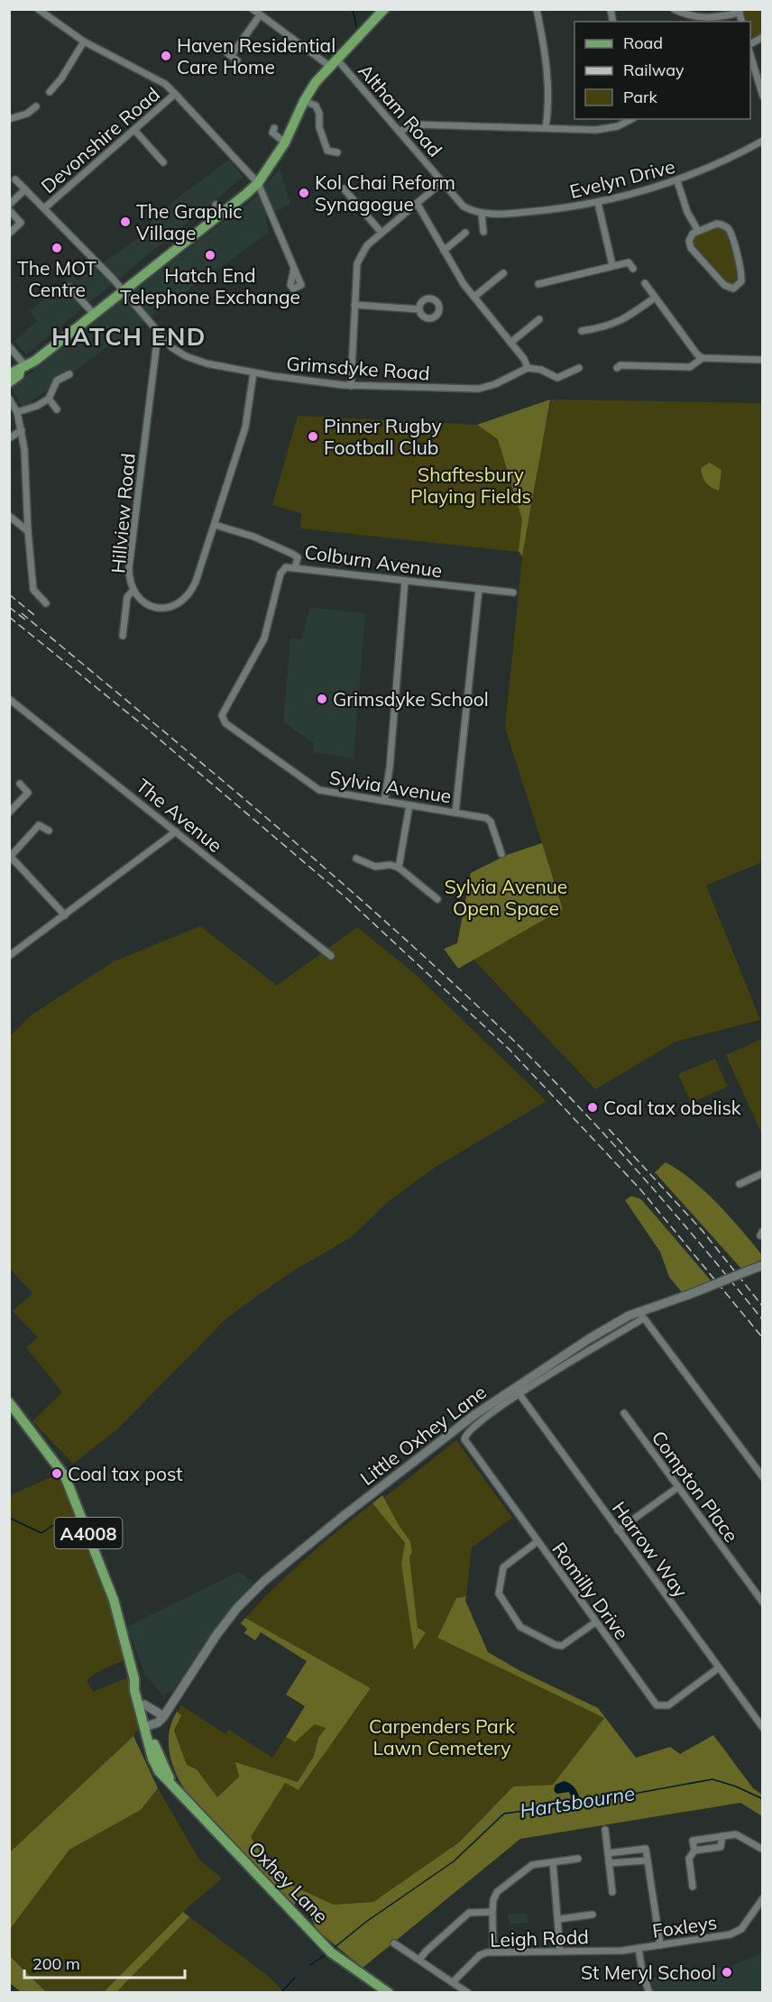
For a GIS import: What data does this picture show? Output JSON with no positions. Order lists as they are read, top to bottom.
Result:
{
  "streets": {
    "main road": ["Little Oxhey Lane", "A4008", "Oxhey Lane"],
    "street": [
      "Altham Road",
      "Devonshire Road",
      "Evelyn Drive",
      "Grimsdyke Road",
      "Hillview Road",
      "Colburn Avenue",
      "Sylvia Avenue",
      "The Avenue",
      "Compton Place",
      "Harrow Way",
      "Romilly Drive",
      "Foxleys",
      "Leigh Rodd"
    ]
  },
  "crossings": [
    ["Devonshire Road", "Grimsdyke Road"],
    ["Grimsdyke Road", "Hillview Road"],
    ["Hillview Road", "Colburn Avenue"],
    ["Colburn Avenue", "Sylvia Avenue"],
    ["Little Oxhey Lane", "Harrow Way"],
    ["Little Oxhey Lane", "Romilly Drive"],
    ["Little Oxhey Lane", "Oxhey Lane"],
    ["Harrow Way", "Romilly Drive"],
    ["Foxleys", "Leigh Rodd"]
  ],
  "districts": ["HATCH END"],
  "water": ["Hartsbourne"],
  "parks": ["Shaftesbury Playing Fields", "Sylvia Avenue Open Space", "Carpenders Park Lawn Cemetery"],
  "places": [
    "Haven Residential Care Home",
    "Kol Chai Reform Synagogue",
    "The Graphic Village",
    "The MOT Centre",
    "Hatch End Telephone Exchange",
    "Pinner Rugby Football Club",
    "Grimsdyke School",
    "Coal tax obelisk",
    "Coal tax post",
    "St Meryl School"
  ],
  "legend": ["Road", "Railway", "Park"],
  "scale_bar": "200 m"
}
